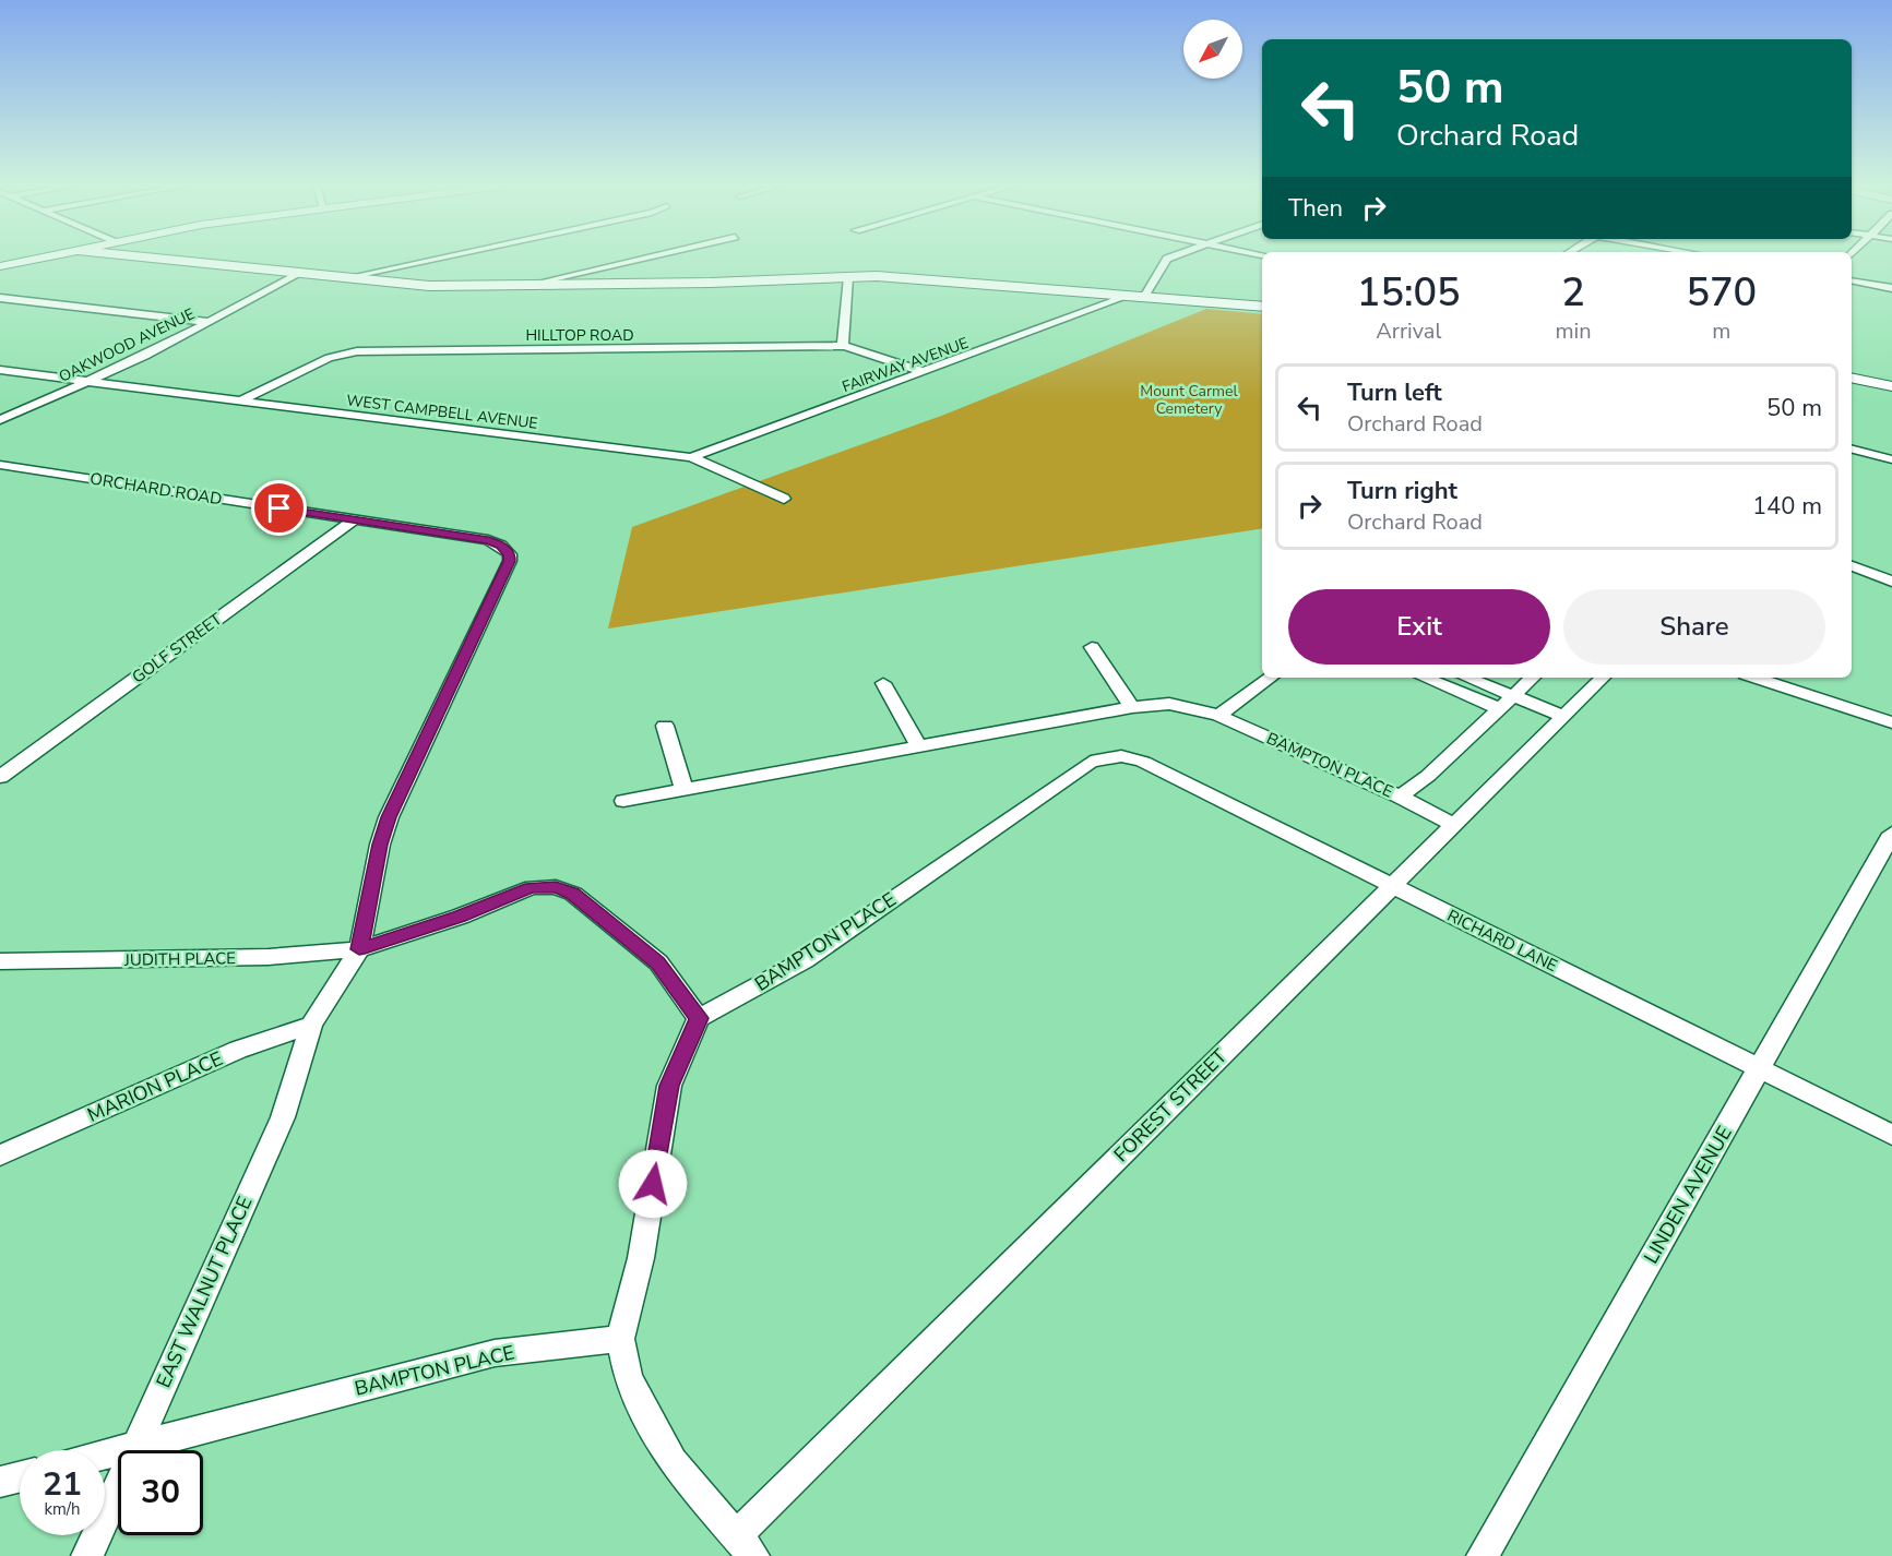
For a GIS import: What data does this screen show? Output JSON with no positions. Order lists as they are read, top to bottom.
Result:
{
  "streets": {
    "street": [
      "HILLTOP ROAD",
      "OAKWOOD AVENUE",
      "FAIRWAY AVENUE",
      "WEST CAMPBELL AVENUE",
      "ORCHARD ROAD",
      "GOLF STREET",
      "BAMPTON PLACE",
      "RICHARD LANE",
      "JUDITH PLACE",
      "MARION PLACE",
      "FOREST STREET",
      "LINDEN AVENUE",
      "EAST WALNUT PLACE"
    ]
  },
  "crossings": [
    ["HILLTOP ROAD", "FAIRWAY AVENUE"],
    ["HILLTOP ROAD", "WEST CAMPBELL AVENUE"],
    ["OAKWOOD AVENUE", "WEST CAMPBELL AVENUE"],
    ["FAIRWAY AVENUE", "WEST CAMPBELL AVENUE"],
    ["ORCHARD ROAD", "GOLF STREET"],
    ["ORCHARD ROAD", "JUDITH PLACE"],
    ["ORCHARD ROAD", "MARION PLACE"],
    ["ORCHARD ROAD", "EAST WALNUT PLACE"],
    ["BAMPTON PLACE", "RICHARD LANE"],
    ["BAMPTON PLACE", "FOREST STREET"],
    ["BAMPTON PLACE", "EAST WALNUT PLACE"],
    ["RICHARD LANE", "FOREST STREET"],
    ["RICHARD LANE", "LINDEN AVENUE"],
    ["MARION PLACE", "EAST WALNUT PLACE"]
  ],
  "parks": ["Mount Carmel Cemetery"],
  "north": "bottom left",
  "page": {
    "turn": ["50 m", "Orchard Road"],
    "then": "Then",
    "eta": [
      "15:05",
      "Arrival",
      "2",
      "min",
      "570",
      "m"
    ],
    "list": [
      {
        "name": "Turn left",
        "note": "Orchard Road",
        "value": "50 m"
      },
      {
        "name": "Turn right",
        "note": "Orchard Road",
        "value": "140 m"
      }
    ],
    "buttons": ["Exit", "Share"],
    "speed": "21 km/h",
    "limit": "30"
  }
}
